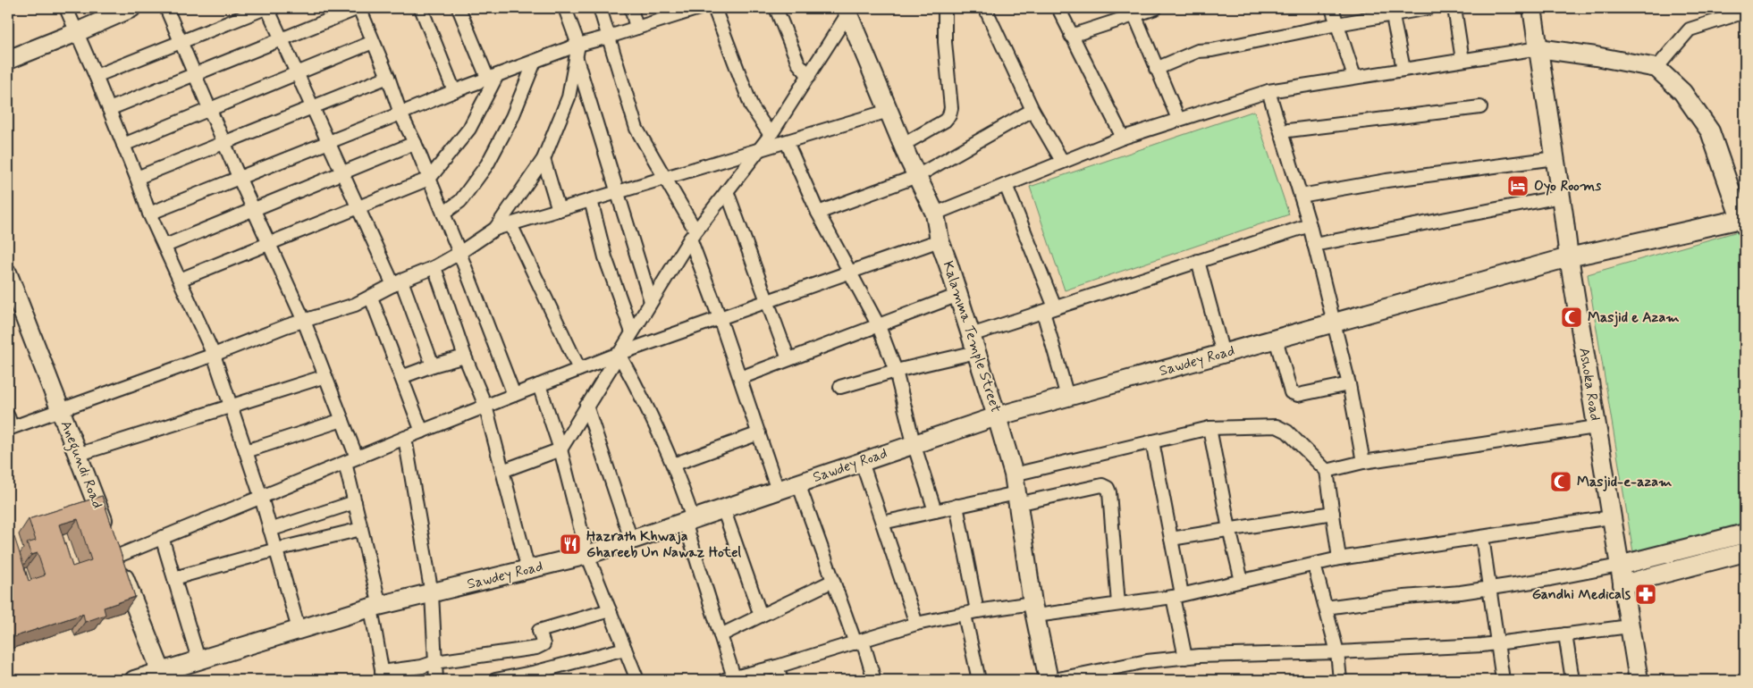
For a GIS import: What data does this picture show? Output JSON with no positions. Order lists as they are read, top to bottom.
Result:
{
  "streets": {
    "street": [
      "Kalamma Temple Street",
      "Sawdey Road",
      "Ashoka Road",
      "Anegundi Road"
    ]
  },
  "crossings": [
    ["Kalamma Temple Street", "Sawdey Road"],
    ["Sawdey Road", "Ashoka Road"],
    ["Sawdey Road", "Anegundi Road"]
  ],
  "places": {
    "hotel": ["Oyo Rooms"],
    "mosque": ["Masjid e Azam", "Masjid-e-azam"],
    "restaurant": ["Hazrath Khwaja Ghareeb Un Nawaz Hotel"],
    "pharmacy": ["Gandhi Medicals"]
  }
}
